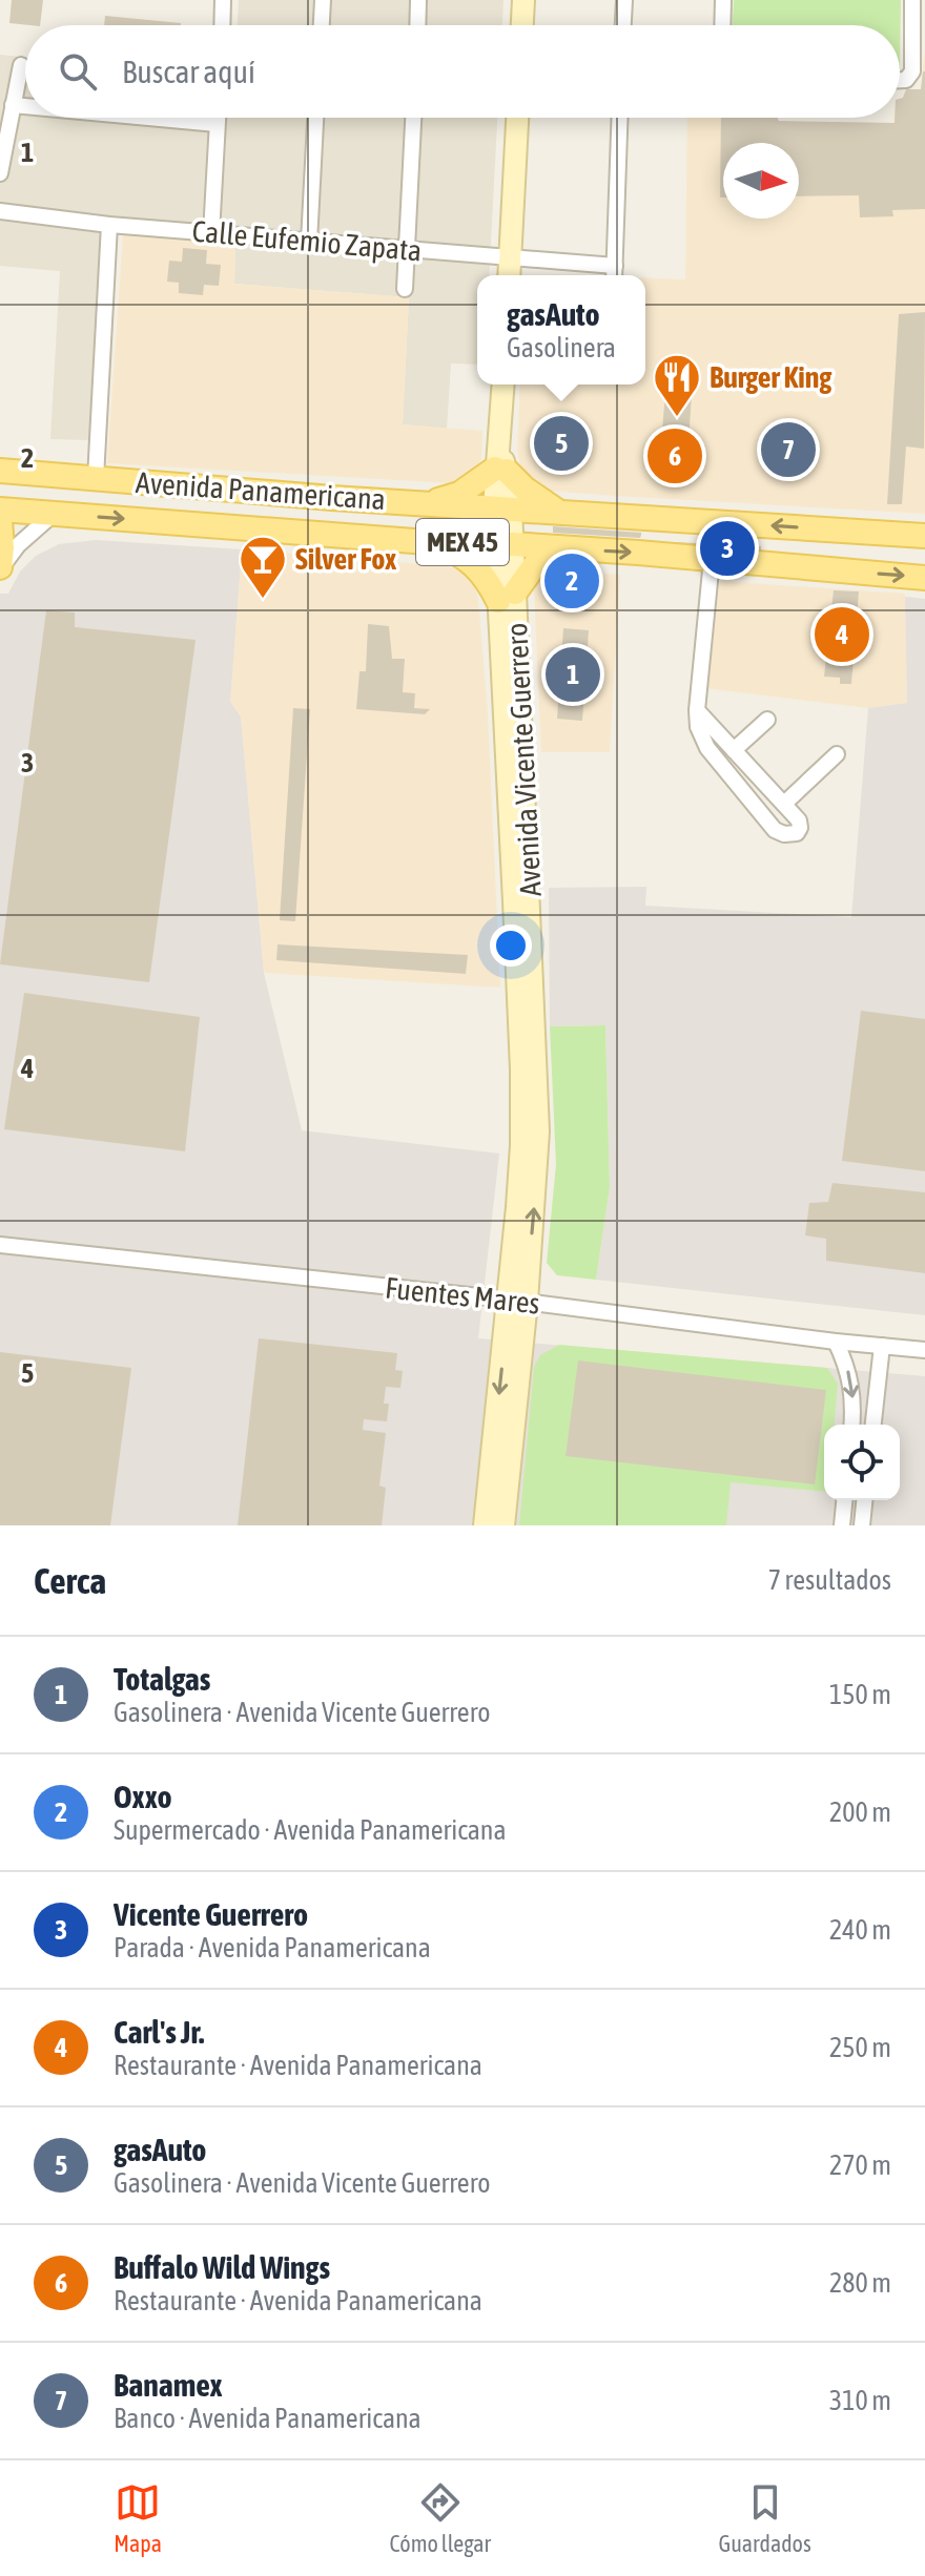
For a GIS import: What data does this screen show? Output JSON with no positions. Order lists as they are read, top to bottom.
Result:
{
  "streets": {
    "main road": ["Avenida Panamericana", "MEX 45", "Avenida Vicente Guerrero"],
    "street": ["Calle Eufemio Zapata", "Fuentes Mares"]
  },
  "crossings": [
    ["Avenida Panamericana", "Avenida Vicente Guerrero"],
    ["Avenida Vicente Guerrero", "Fuentes Mares"]
  ],
  "places": {
    "restaurant": ["Burger King"],
    "bar": ["Silver Fox"]
  },
  "north": "right",
  "page": {
    "search": "Buscar aquí",
    "popup": ["gasAuto", "Gasolinera"],
    "pins": [
      "5",
      "7",
      "6",
      "3",
      "2",
      "4",
      "1"
    ],
    "heading": ["Cerca", "7 resultados"],
    "list": [
      {
        "mark": "1",
        "name": "Totalgas",
        "note": "Gasolinera · Avenida Vicente Guerrero",
        "value": "150 m"
      },
      {
        "mark": "2",
        "name": "Oxxo",
        "note": "Supermercado · Avenida Panamericana",
        "value": "200 m"
      },
      {
        "mark": "3",
        "name": "Vicente Guerrero",
        "note": "Parada · Avenida Panamericana",
        "value": "240 m"
      },
      {
        "mark": "4",
        "name": "Carl's Jr.",
        "note": "Restaurante · Avenida Panamericana",
        "value": "250 m"
      },
      {
        "mark": "5",
        "name": "gasAuto",
        "note": "Gasolinera · Avenida Vicente Guerrero",
        "value": "270 m"
      },
      {
        "mark": "6",
        "name": "Buffalo Wild Wings",
        "note": "Restaurante · Avenida Panamericana",
        "value": "280 m"
      },
      {
        "mark": "7",
        "name": "Banamex",
        "note": "Banco · Avenida Panamericana",
        "value": "310 m"
      }
    ],
    "nav": ["Mapa", "Cómo llegar", "Guardados"]
  },
  "grid": {
    "rows": [
      "1",
      "2",
      "3",
      "4",
      "5"
    ]
  }
}
